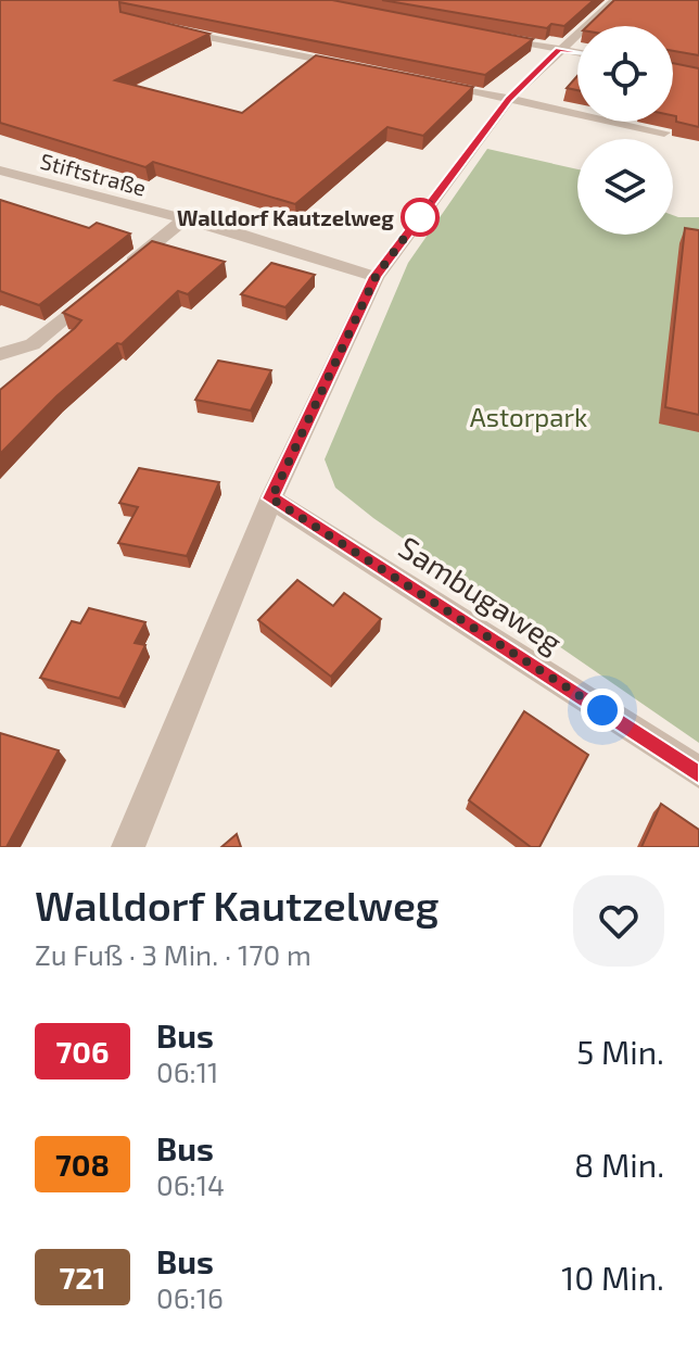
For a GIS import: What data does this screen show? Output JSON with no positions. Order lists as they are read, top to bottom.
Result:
{
  "streets": {
    "street": ["Stiftstraße", "Sambugaweg"]
  },
  "parks": ["Astorpark"],
  "places": ["Walldorf Kautzelweg"],
  "lines": ["bus line 706"],
  "page": {
    "heading": ["Walldorf Kautzelweg", "Zu Fuß · 3 Min. · 170 m"],
    "list": [
      {
        "mark": "706",
        "name": "Bus",
        "note": "06:11",
        "value": "5 Min."
      },
      {
        "mark": "708",
        "name": "Bus",
        "note": "06:14",
        "value": "8 Min."
      },
      {
        "mark": "721",
        "name": "Bus",
        "note": "06:16",
        "value": "10 Min."
      }
    ]
  }
}
